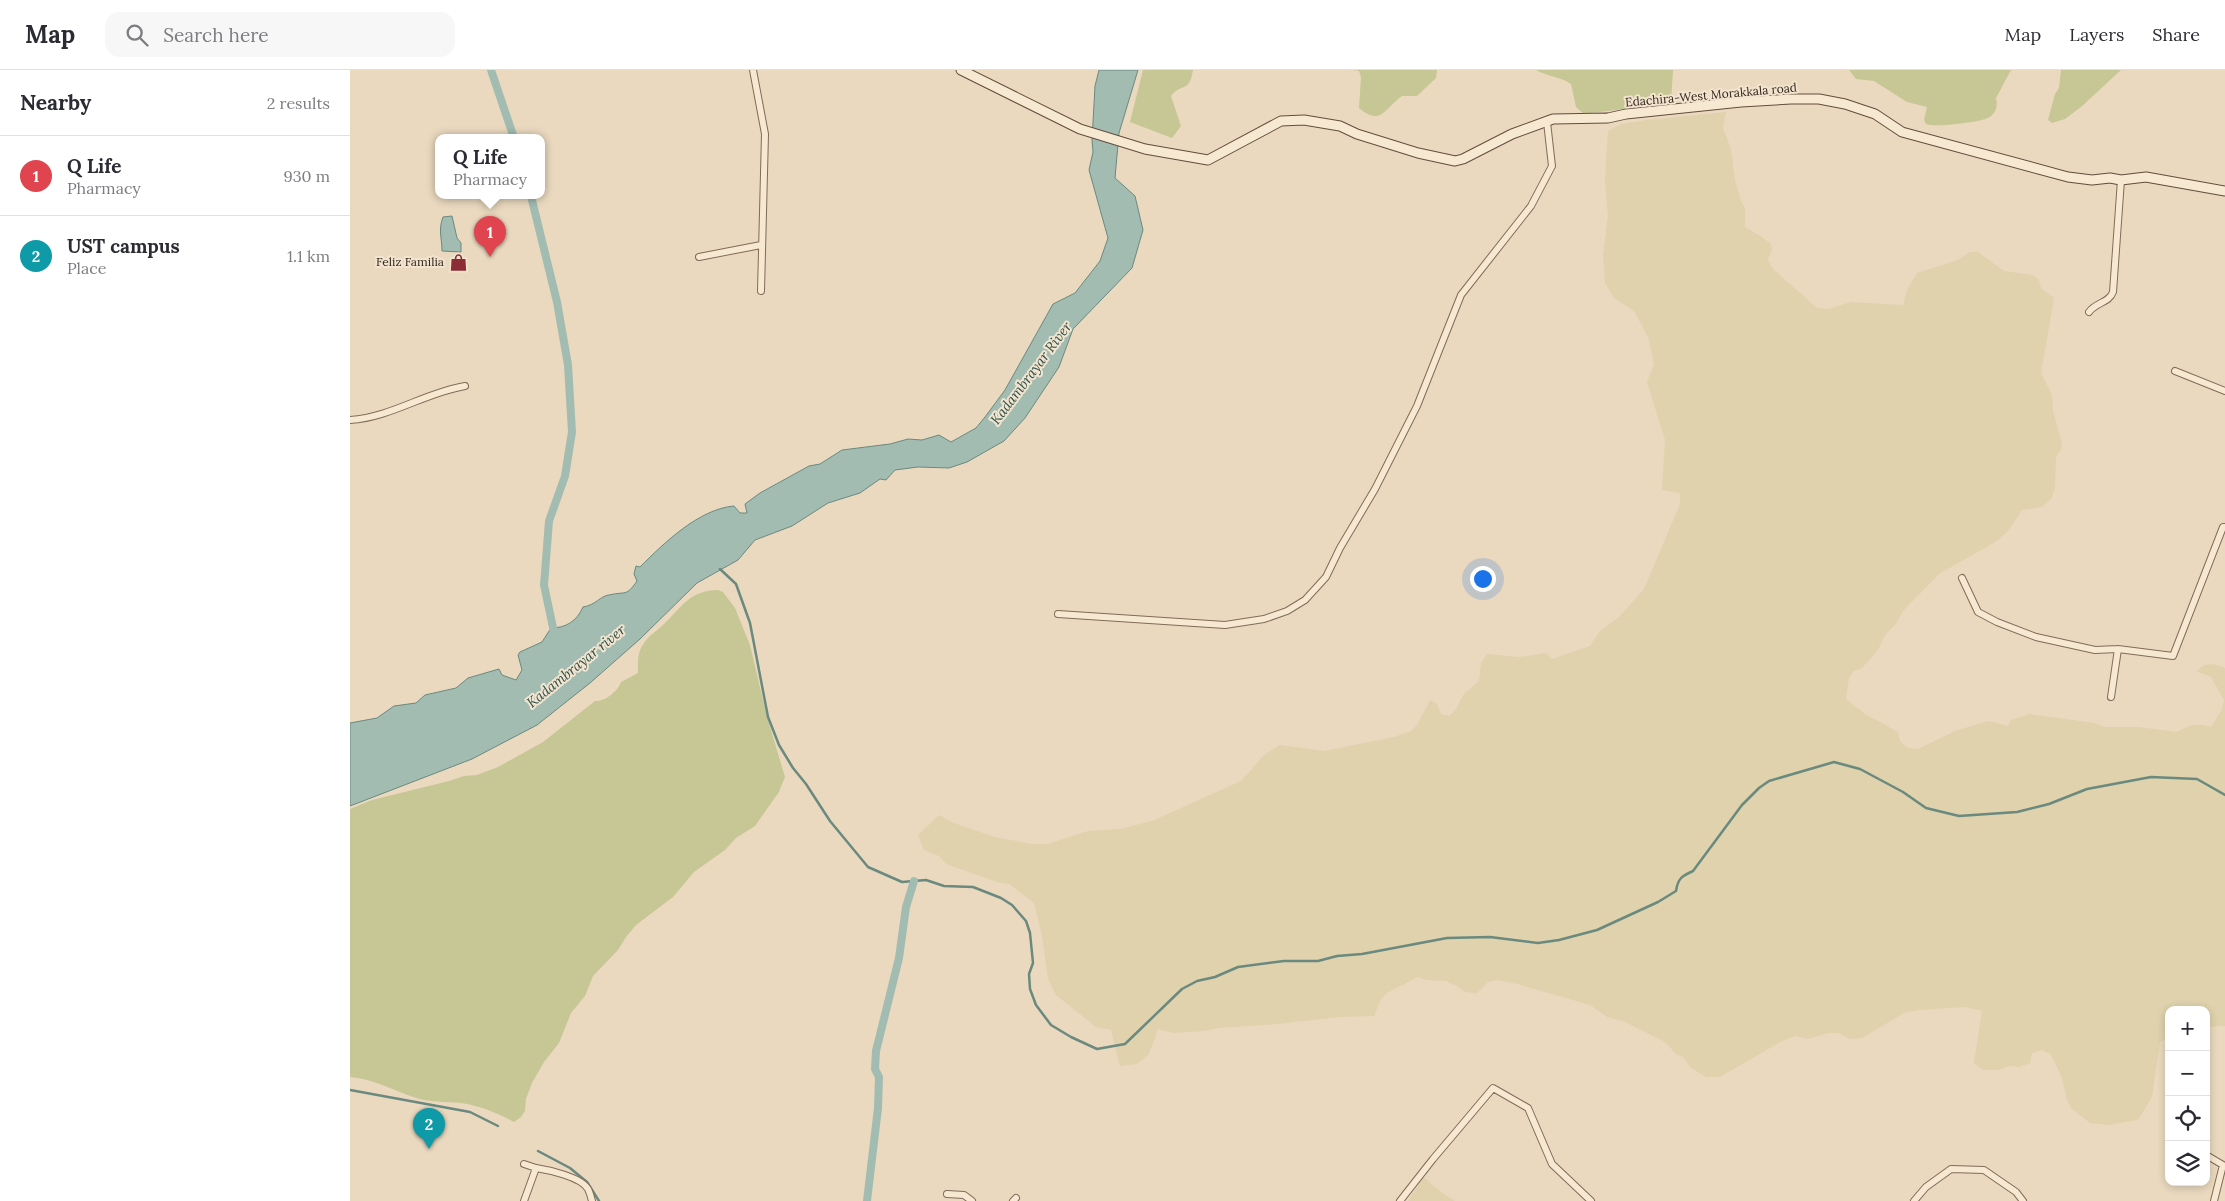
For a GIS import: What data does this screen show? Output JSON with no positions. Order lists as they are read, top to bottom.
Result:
{
  "streets": {
    "main road": ["Edachira-West Morakkala road"]
  },
  "water": ["Kadambrayar River", "Kadambrayar river"],
  "places": {
    "shop": ["Feliz Familia"]
  },
  "page": {
    "header": "Map",
    "search": "Search here",
    "nav": ["Map", "Layers", "Share"],
    "heading": ["Nearby", "2 results"],
    "popup": ["Q Life", "Pharmacy"],
    "list": [
      {
        "mark": "1",
        "name": "Q Life",
        "note": "Pharmacy",
        "value": "930 m"
      },
      {
        "mark": "2",
        "name": "UST campus",
        "note": "Place",
        "value": "1.1 km"
      }
    ],
    "pins": ["1", "2"],
    "map_buttons": ["+", "−"]
  }
}
